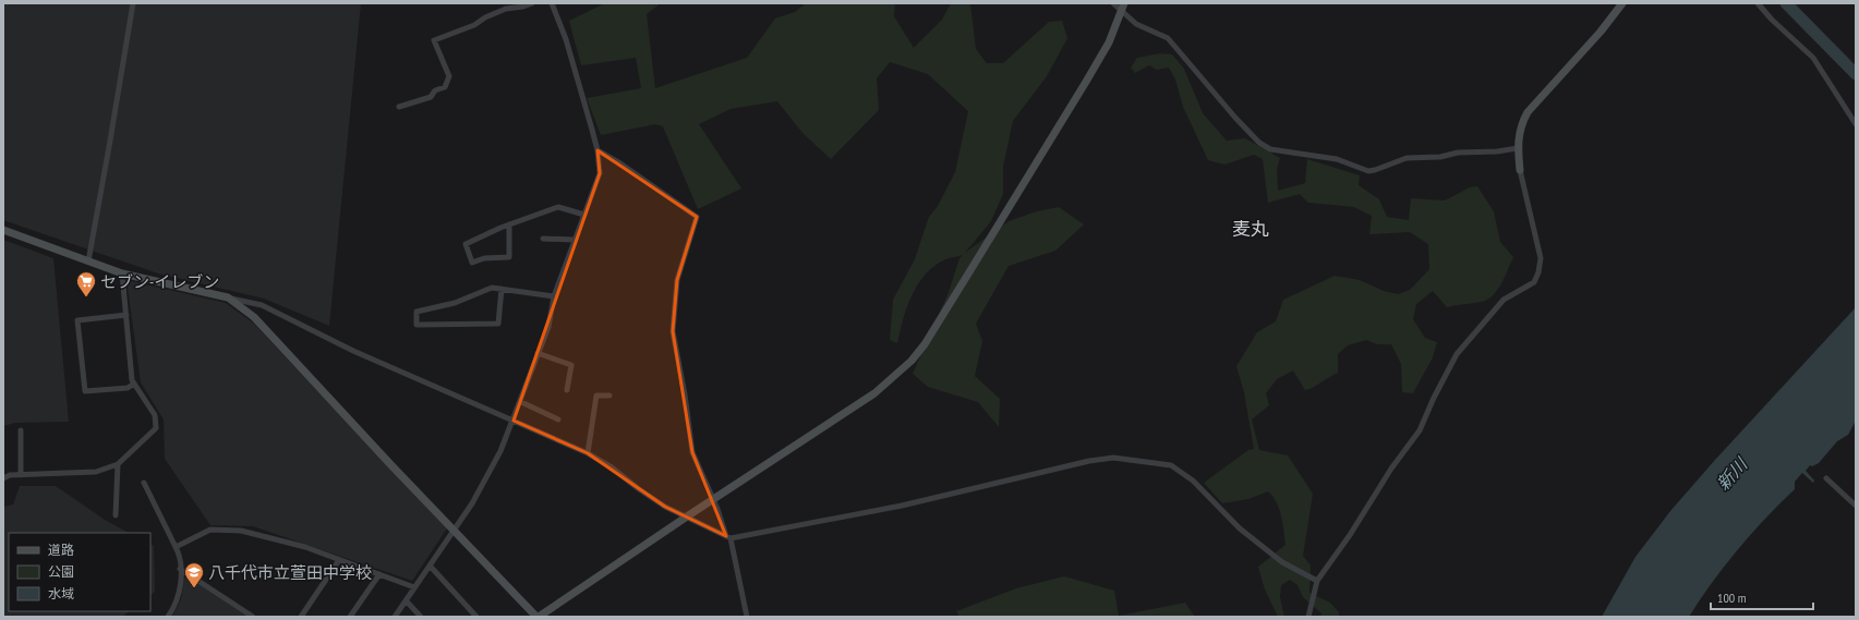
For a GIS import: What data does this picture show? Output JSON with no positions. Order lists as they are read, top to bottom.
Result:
{
  "districts": ["麦丸"],
  "water": ["新川"],
  "places": {
    "supermarket": ["セブン-イレブン"],
    "school or university": ["八千代市立萱田中学校"]
  },
  "legend": ["道路", "公園", "水域"],
  "scale_bar": "100 m"
}
